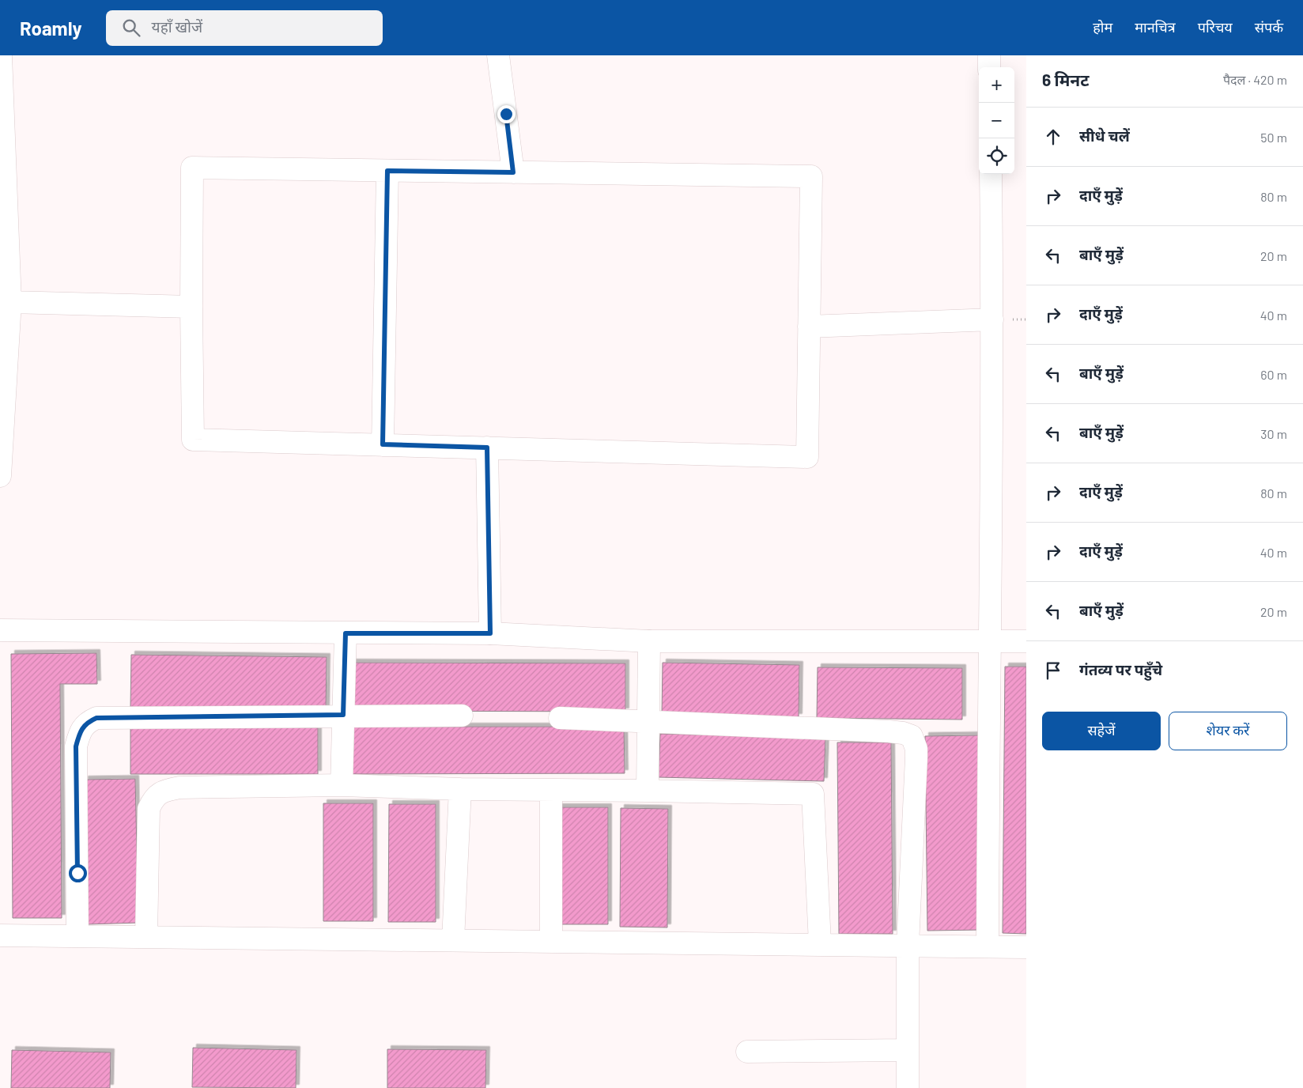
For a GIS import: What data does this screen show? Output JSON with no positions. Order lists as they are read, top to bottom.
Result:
{
  "page": {
    "header": "Roamly",
    "search": "यहाँ खोजें",
    "nav": [
      "होम",
      "मानचित्र",
      "परिचय",
      "संपर्क"
    ],
    "heading": ["6 मिनट", "पैदल · 420 m"],
    "map_buttons": ["+", "−"],
    "list": [
      ["सीधे चलें", "50 m"],
      ["दाएँ मुड़ें", "80 m"],
      ["बाएँ मुड़ें", "20 m"],
      ["दाएँ मुड़ें", "40 m"],
      ["बाएँ मुड़ें", "60 m"],
      ["बाएँ मुड़ें", "30 m"],
      ["दाएँ मुड़ें", "80 m"],
      ["दाएँ मुड़ें", "40 m"],
      ["बाएँ मुड़ें", "20 m"],
      "गंतव्य पर पहुँचे"
    ],
    "buttons": ["सहेजें", "शेयर करें"]
  }
}
